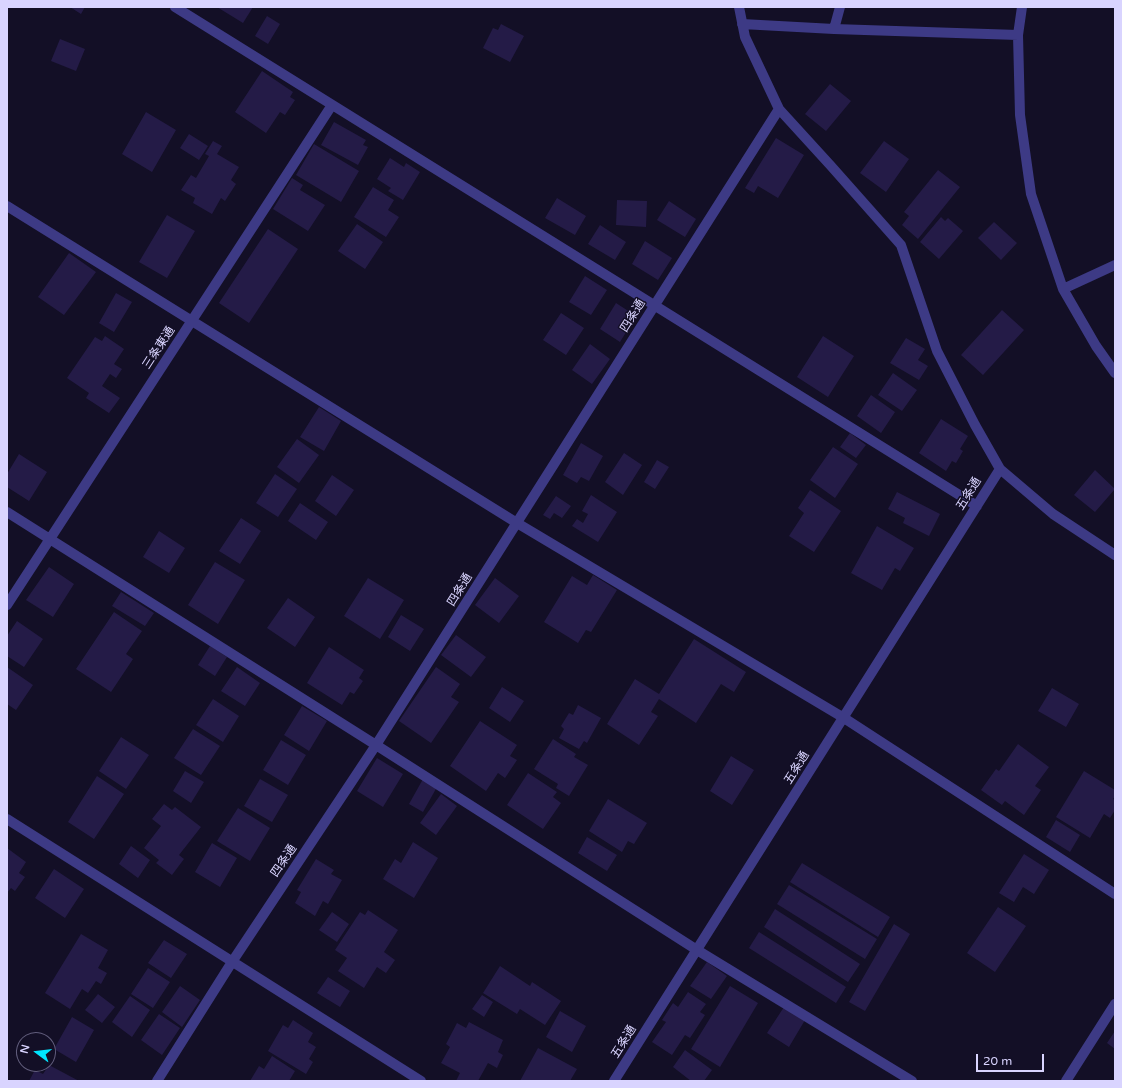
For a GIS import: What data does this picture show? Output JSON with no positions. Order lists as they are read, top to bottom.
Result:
{
  "streets": {
    "street": ["四条通", "三条東通", "五条通"]
  },
  "scale_bar": "20 m",
  "north": "left"
}
